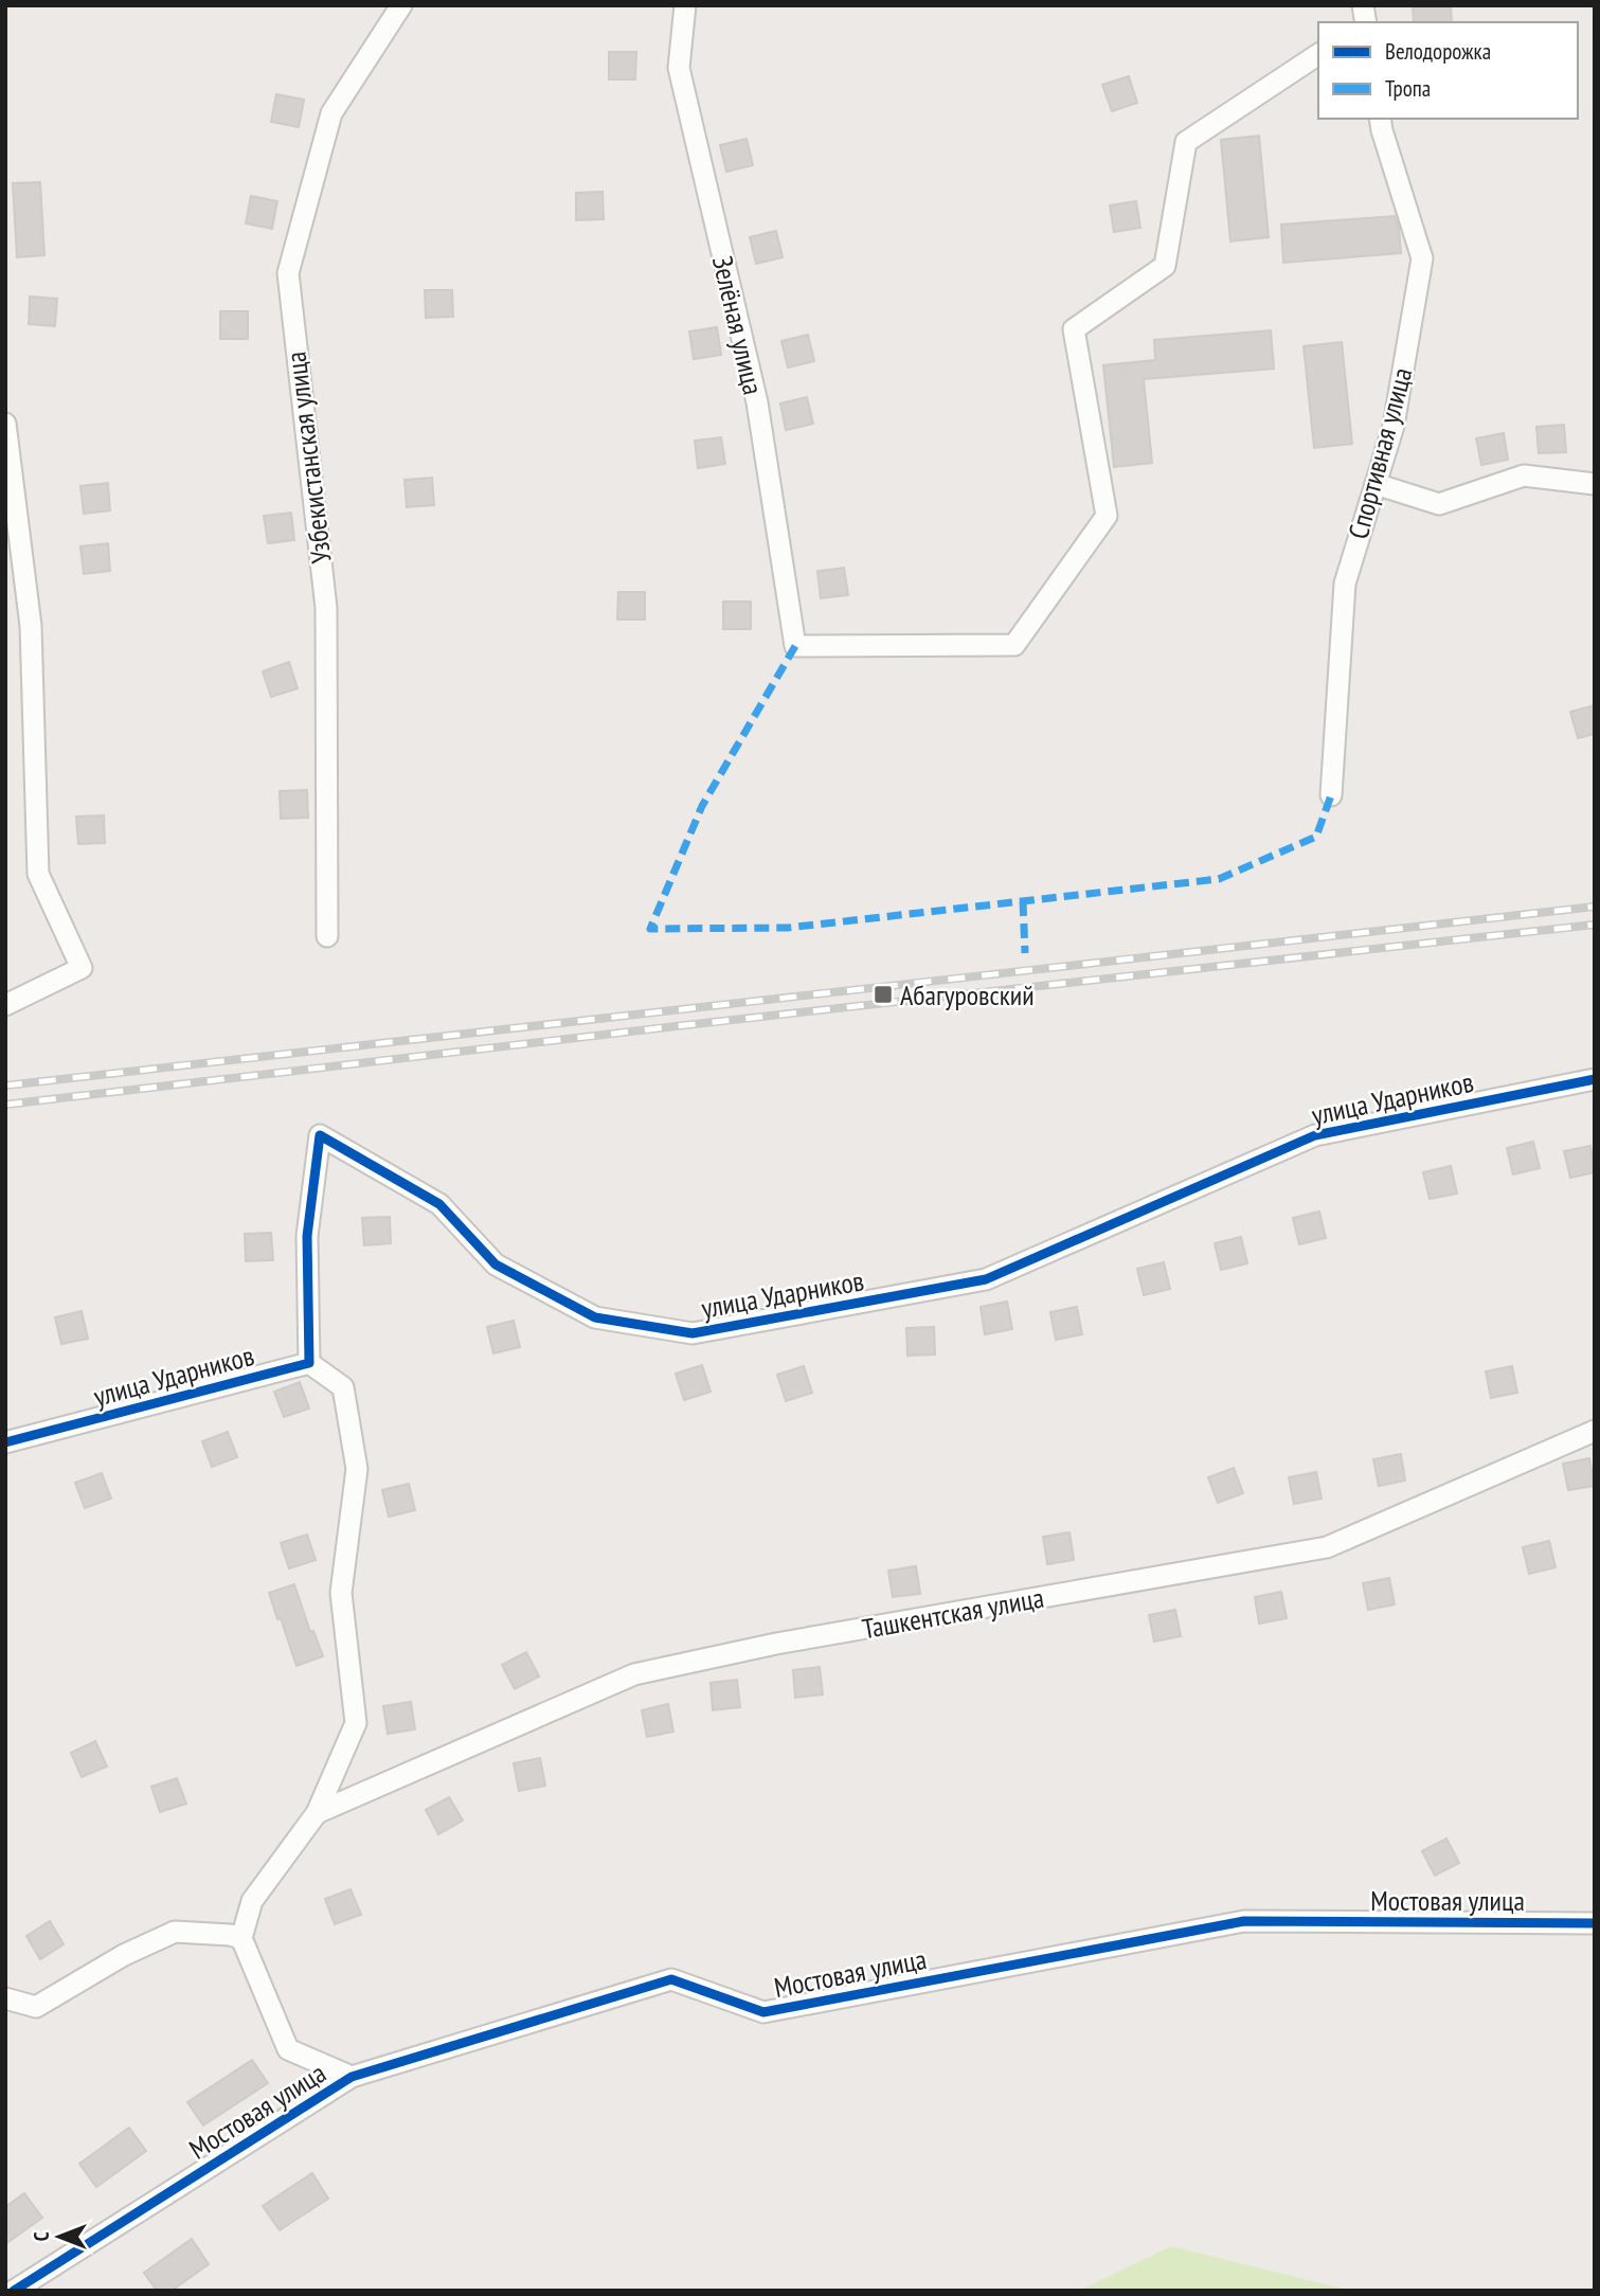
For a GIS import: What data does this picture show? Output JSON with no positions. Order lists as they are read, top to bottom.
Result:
{
  "streets": {
    "street": [
      "Зелёная улица",
      "Спортивная улица",
      "Узбекистанская улица",
      "улица Ударников",
      "Ташкентская улица",
      "Мостовая улица"
    ]
  },
  "places": {
    "transit": ["Абагуровский"]
  },
  "legend": ["Велодорожка", "Тропа"],
  "north": "left"
}
